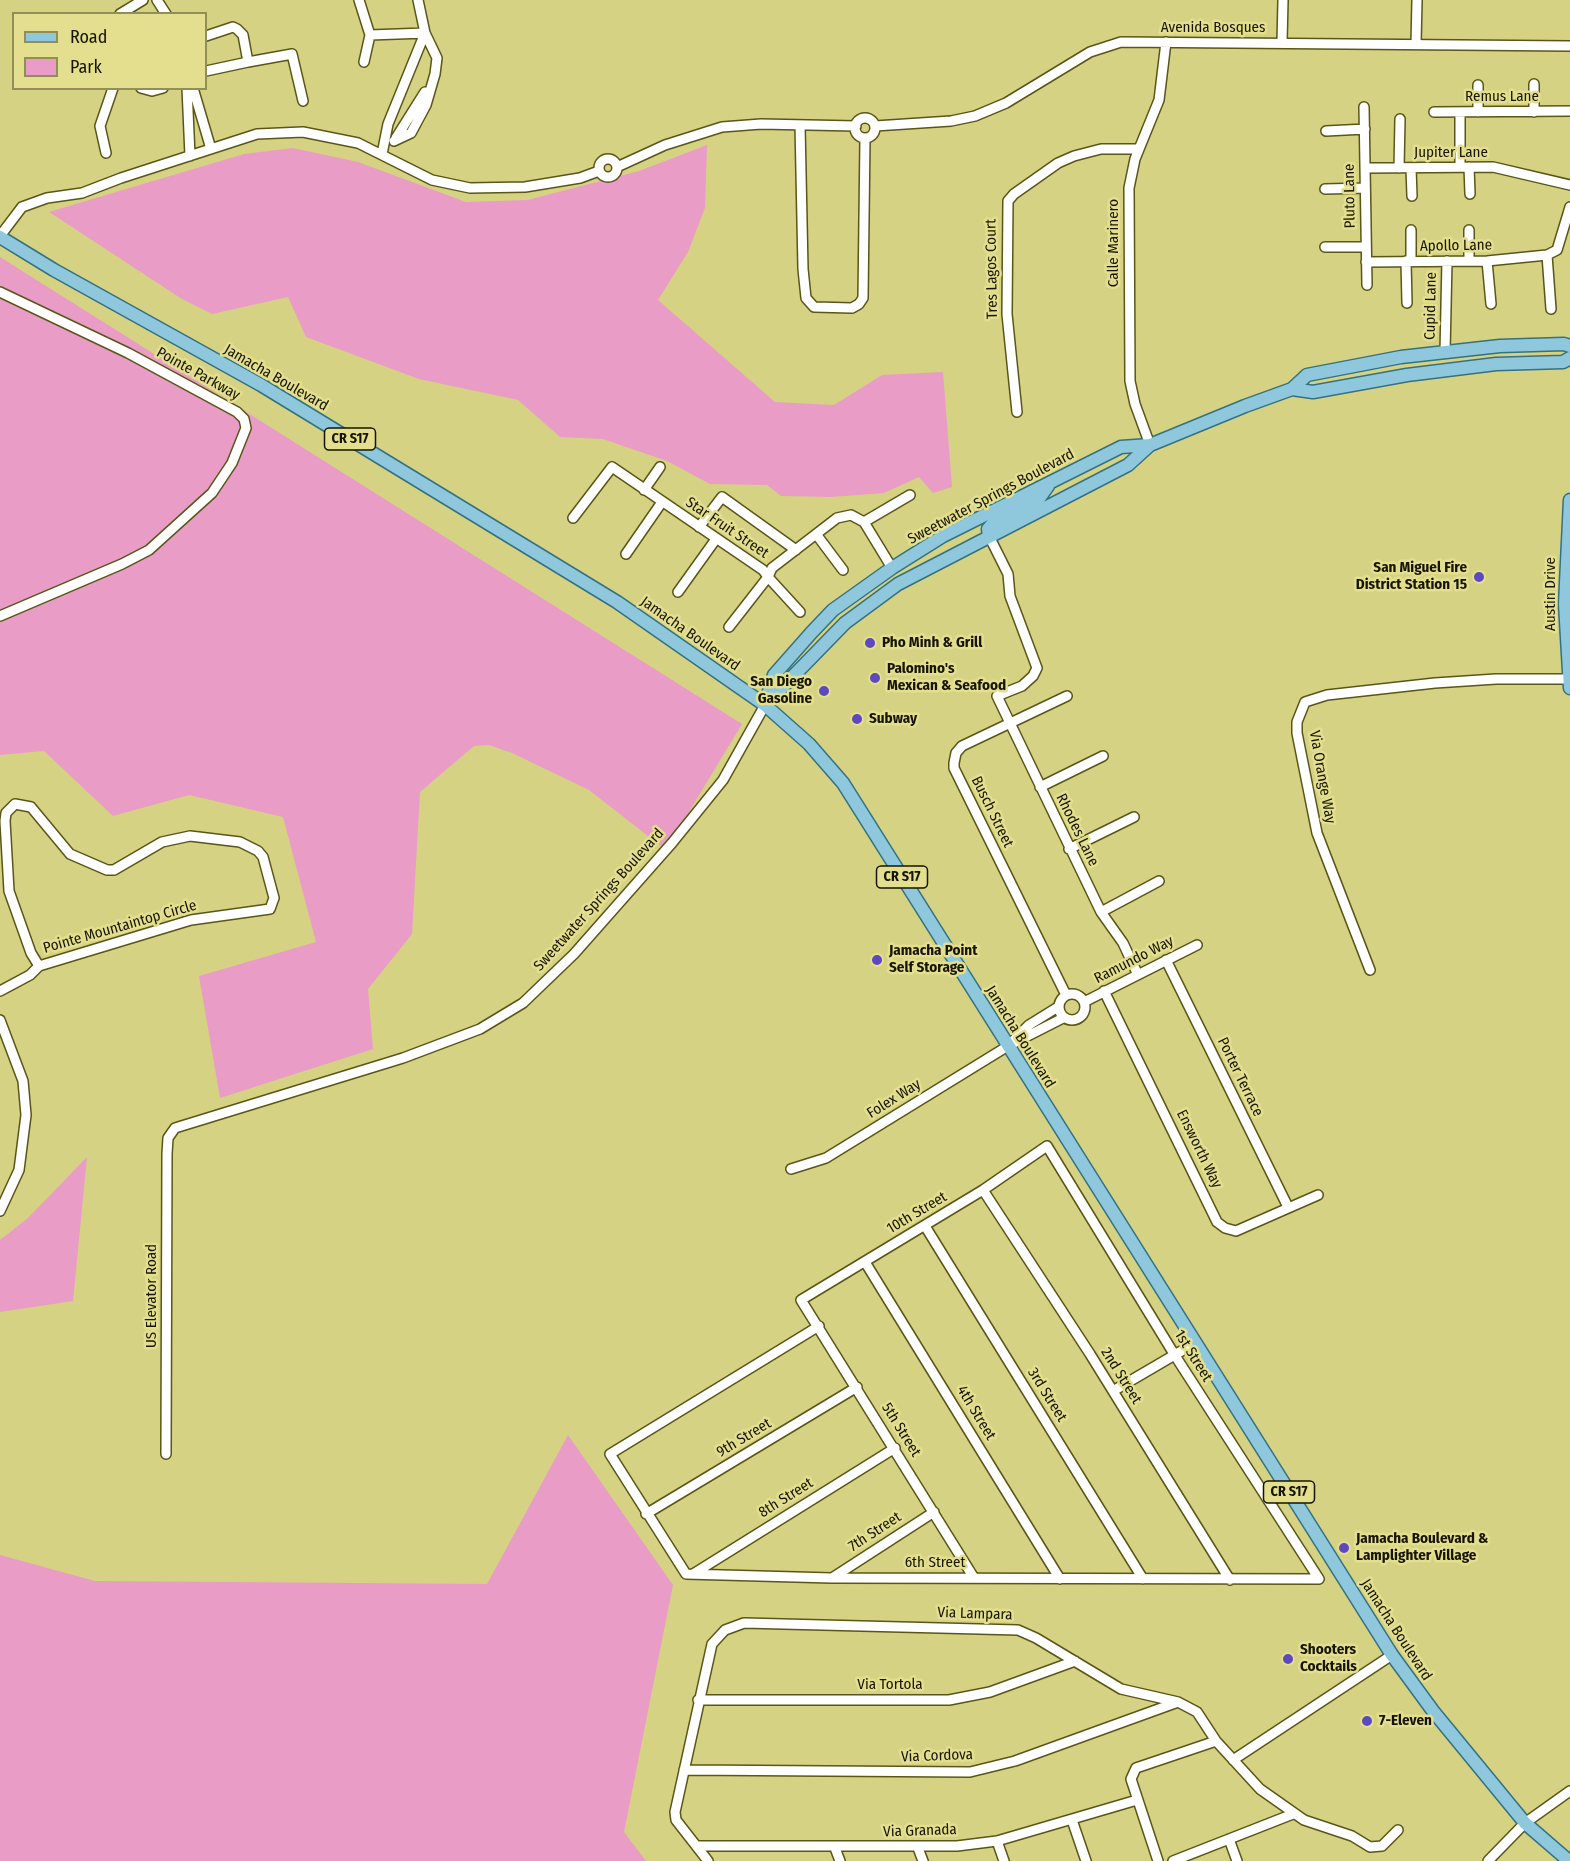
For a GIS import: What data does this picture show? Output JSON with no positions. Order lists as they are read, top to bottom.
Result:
{
  "streets": {
    "main road": [
      "Jamacha Boulevard",
      "CR S17",
      "Sweetwater Springs Boulevard",
      "Austin Drive"
    ],
    "street": [
      "Avenida Bosques",
      "Remus Lane",
      "Jupiter Lane",
      "Pluto Lane",
      "Calle Marinero",
      "Apollo Lane",
      "Tres Lagos Court",
      "Cupid Lane",
      "Pointe Parkway",
      "Star Fruit Street",
      "Via Orange Way",
      "Busch Street",
      "Rhodes Lane",
      "Pointe Mountaintop Circle",
      "Ramundo Way",
      "Porter Terrace",
      "Folex Way",
      "Ensworth Way",
      "10th Street",
      "US Elevator Road",
      "1st Street",
      "2nd Street",
      "3rd Street",
      "4th Street",
      "5th Street",
      "9th Street",
      "8th Street",
      "7th Street",
      "6th Street",
      "Via Lampara",
      "Via Tortola",
      "Via Cordova",
      "Via Granada"
    ]
  },
  "crossings": [
    ["Avenida Bosques", "Calle Marinero"],
    ["Jupiter Lane", "Pluto Lane"],
    ["Pluto Lane", "Apollo Lane"],
    ["Calle Marinero", "Tres Lagos Court"],
    ["Calle Marinero", "Sweetwater Springs Boulevard"],
    ["Apollo Lane", "Cupid Lane"],
    ["Cupid Lane", "Sweetwater Springs Boulevard"],
    ["Jamacha Boulevard", "Sweetwater Springs Boulevard"],
    ["Jamacha Boulevard", "Ramundo Way"],
    ["Jamacha Boulevard", "Folex Way"],
    ["Sweetwater Springs Boulevard", "Rhodes Lane"],
    ["Sweetwater Springs Boulevard", "US Elevator Road"],
    ["Austin Drive", "Via Orange Way"],
    ["Busch Street", "Rhodes Lane"],
    ["Busch Street", "Ramundo Way"],
    ["Rhodes Lane", "Ramundo Way"],
    ["Ramundo Way", "Porter Terrace"],
    ["Ramundo Way", "Folex Way"],
    ["Ramundo Way", "Ensworth Way"],
    ["Porter Terrace", "Ensworth Way"],
    ["10th Street", "1st Street"],
    ["10th Street", "2nd Street"],
    ["10th Street", "3rd Street"],
    ["10th Street", "4th Street"],
    ["10th Street", "5th Street"],
    ["1st Street", "6th Street"],
    ["2nd Street", "6th Street"],
    ["3rd Street", "6th Street"],
    ["4th Street", "6th Street"],
    ["5th Street", "9th Street"],
    ["5th Street", "8th Street"],
    ["5th Street", "7th Street"],
    ["5th Street", "6th Street"],
    ["8th Street", "6th Street"],
    ["7th Street", "6th Street"],
    ["Via Lampara", "Via Tortola"],
    ["Via Lampara", "Via Cordova"],
    ["Via Lampara", "Via Granada"]
  ],
  "places": [
    "San Miguel Fire District Station 15",
    "Pho Minh & Grill",
    "Palomino's Mexican & Seafood",
    "San Diego Gasoline",
    "Subway",
    "Jamacha Point Self Storage",
    "Jamacha Boulevard & Lamplighter Village",
    "Shooters Cocktails",
    "7-Eleven"
  ],
  "legend": ["Road", "Park"]
}
